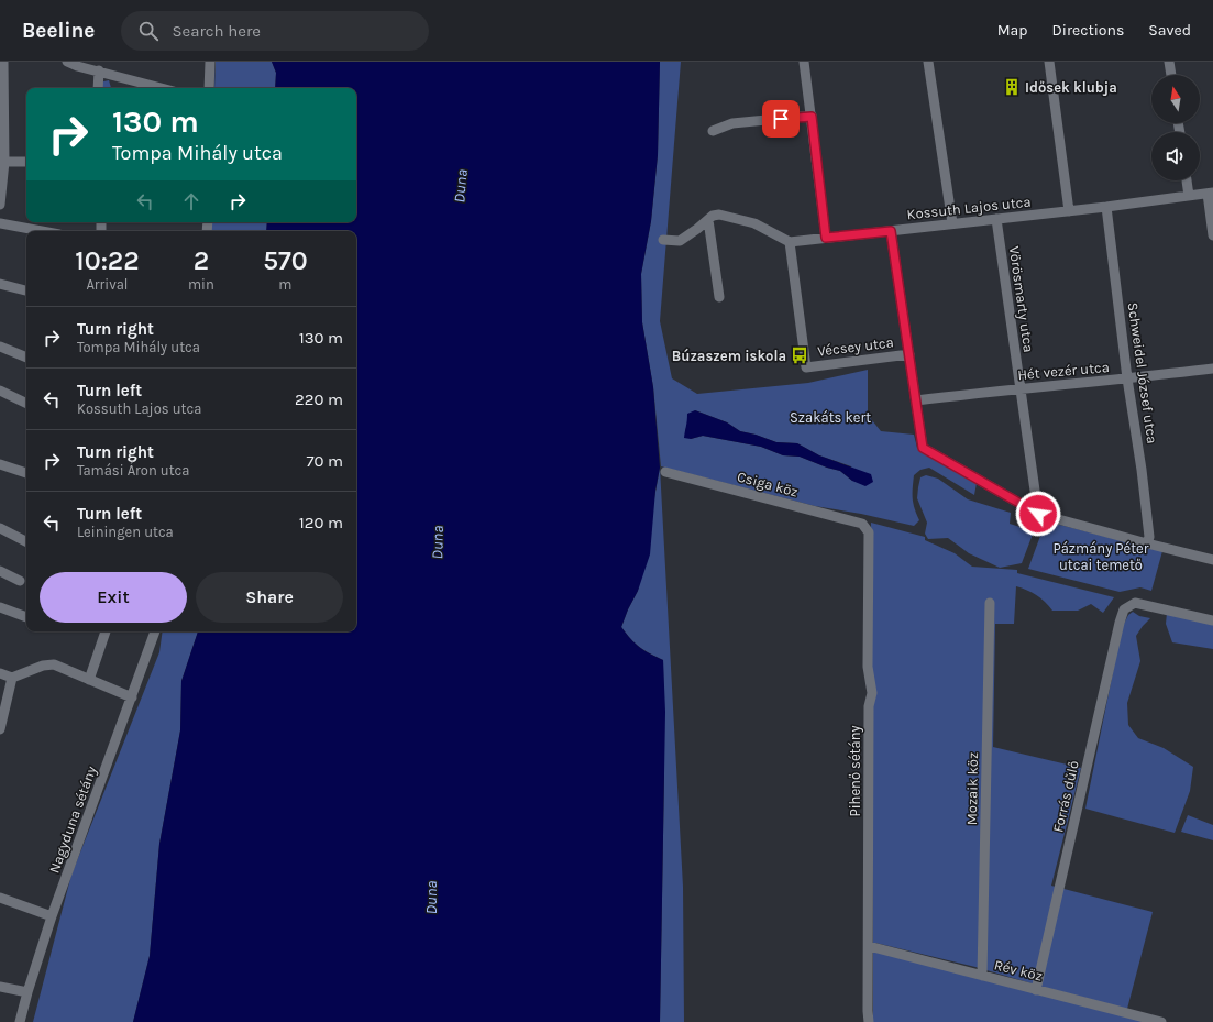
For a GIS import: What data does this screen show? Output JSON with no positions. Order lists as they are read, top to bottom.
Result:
{
  "streets": {
    "street": [
      "Kossuth Lajos utca",
      "Vörösmarty utca",
      "Vécsey utca",
      "Hét vezér utca",
      "Schweidel József utca",
      "Csiga köz",
      "Pihenő sétány",
      "Mozaik köz",
      "Forrás dűlő",
      "Nagyduna sétány",
      "Rév köz"
    ]
  },
  "crossings": [
    ["Kossuth Lajos utca", "Vörösmarty utca"],
    ["Kossuth Lajos utca", "Vécsey utca"],
    ["Kossuth Lajos utca", "Schweidel József utca"],
    ["Vörösmarty utca", "Hét vezér utca"],
    ["Hét vezér utca", "Schweidel József utca"],
    ["Csiga köz", "Pihenő sétány"],
    ["Pihenő sétány", "Rév köz"],
    ["Mozaik köz", "Rév köz"],
    ["Forrás dűlő", "Rév köz"]
  ],
  "water": ["Duna"],
  "parks": ["Szakáts kert", "Pázmány Péter utcai temető"],
  "places": {
    "building": ["Idősek klubja"],
    "bus stop": ["Búzaszem iskola"]
  },
  "north": "top",
  "page": {
    "header": "Beeline",
    "search": "Search here",
    "nav": ["Map", "Directions", "Saved"],
    "turn": ["130 m", "Tompa Mihály utca"],
    "eta": [
      "10:22",
      "Arrival",
      "2",
      "min",
      "570",
      "m"
    ],
    "list": [
      {
        "name": "Turn right",
        "note": "Tompa Mihály utca",
        "value": "130 m"
      },
      {
        "name": "Turn left",
        "note": "Kossuth Lajos utca",
        "value": "220 m"
      },
      {
        "name": "Turn right",
        "note": "Tamási Áron utca",
        "value": "70 m"
      },
      {
        "name": "Turn left",
        "note": "Leiningen utca",
        "value": "120 m"
      }
    ],
    "buttons": ["Exit", "Share"]
  }
}
